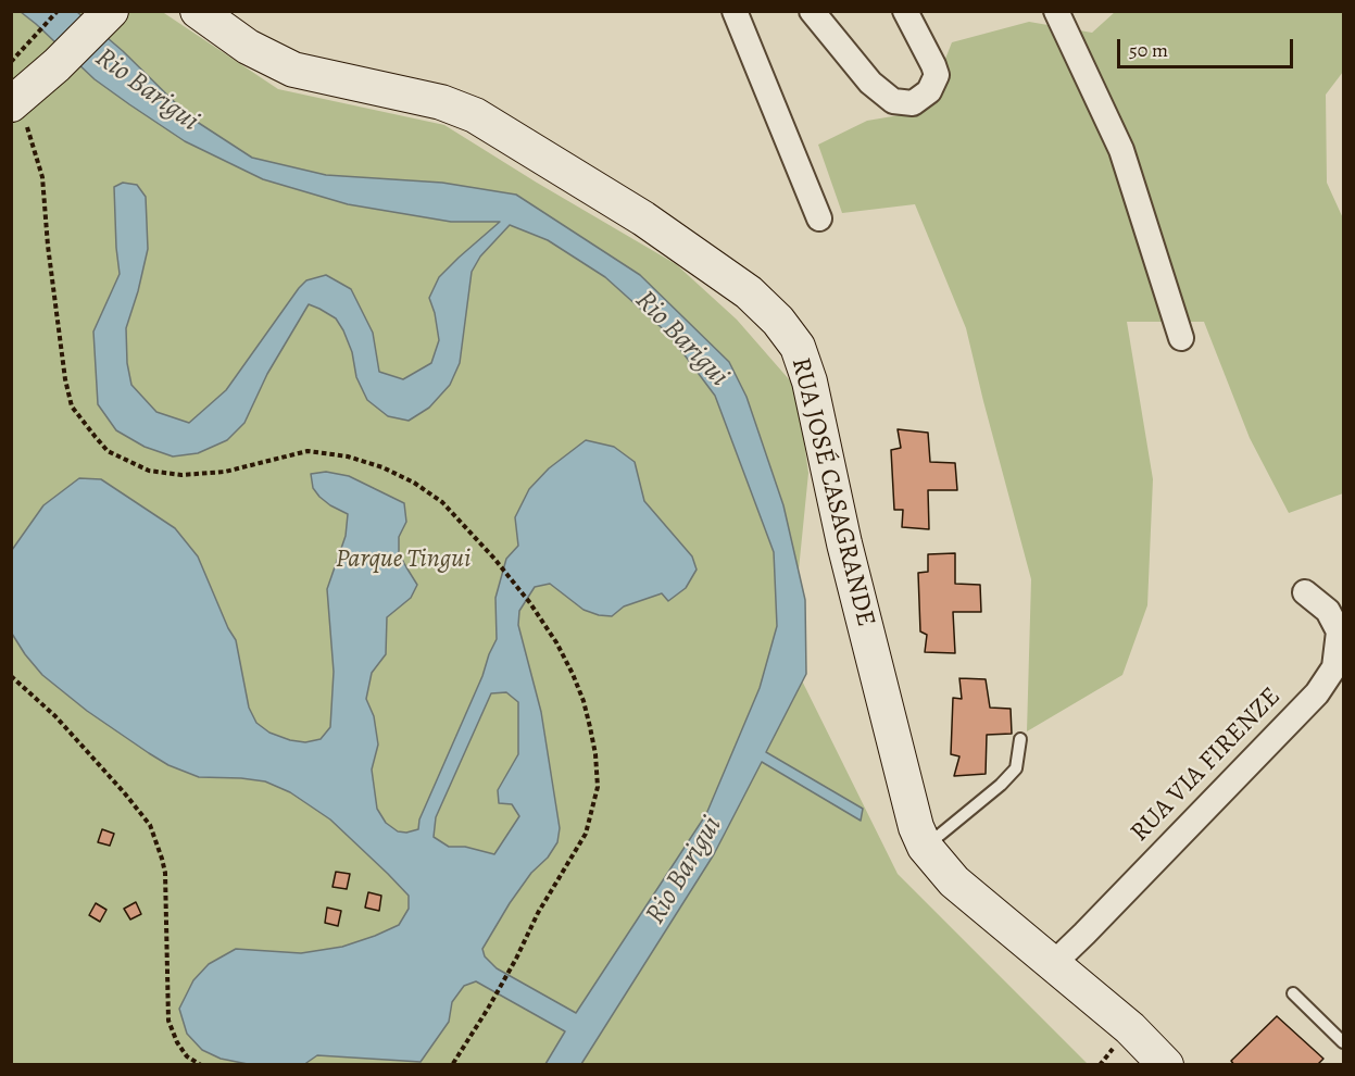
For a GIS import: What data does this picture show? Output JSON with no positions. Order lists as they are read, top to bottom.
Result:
{
  "streets": {
    "street": ["RUA JOSÉ CASAGRANDE", "RUA VIA FIRENZE"]
  },
  "crossings": [
    ["RUA JOSÉ CASAGRANDE", "RUA VIA FIRENZE"]
  ],
  "water": ["Rio Barigui"],
  "parks": ["Parque Tingui"],
  "scale_bar": "50 m"
}
